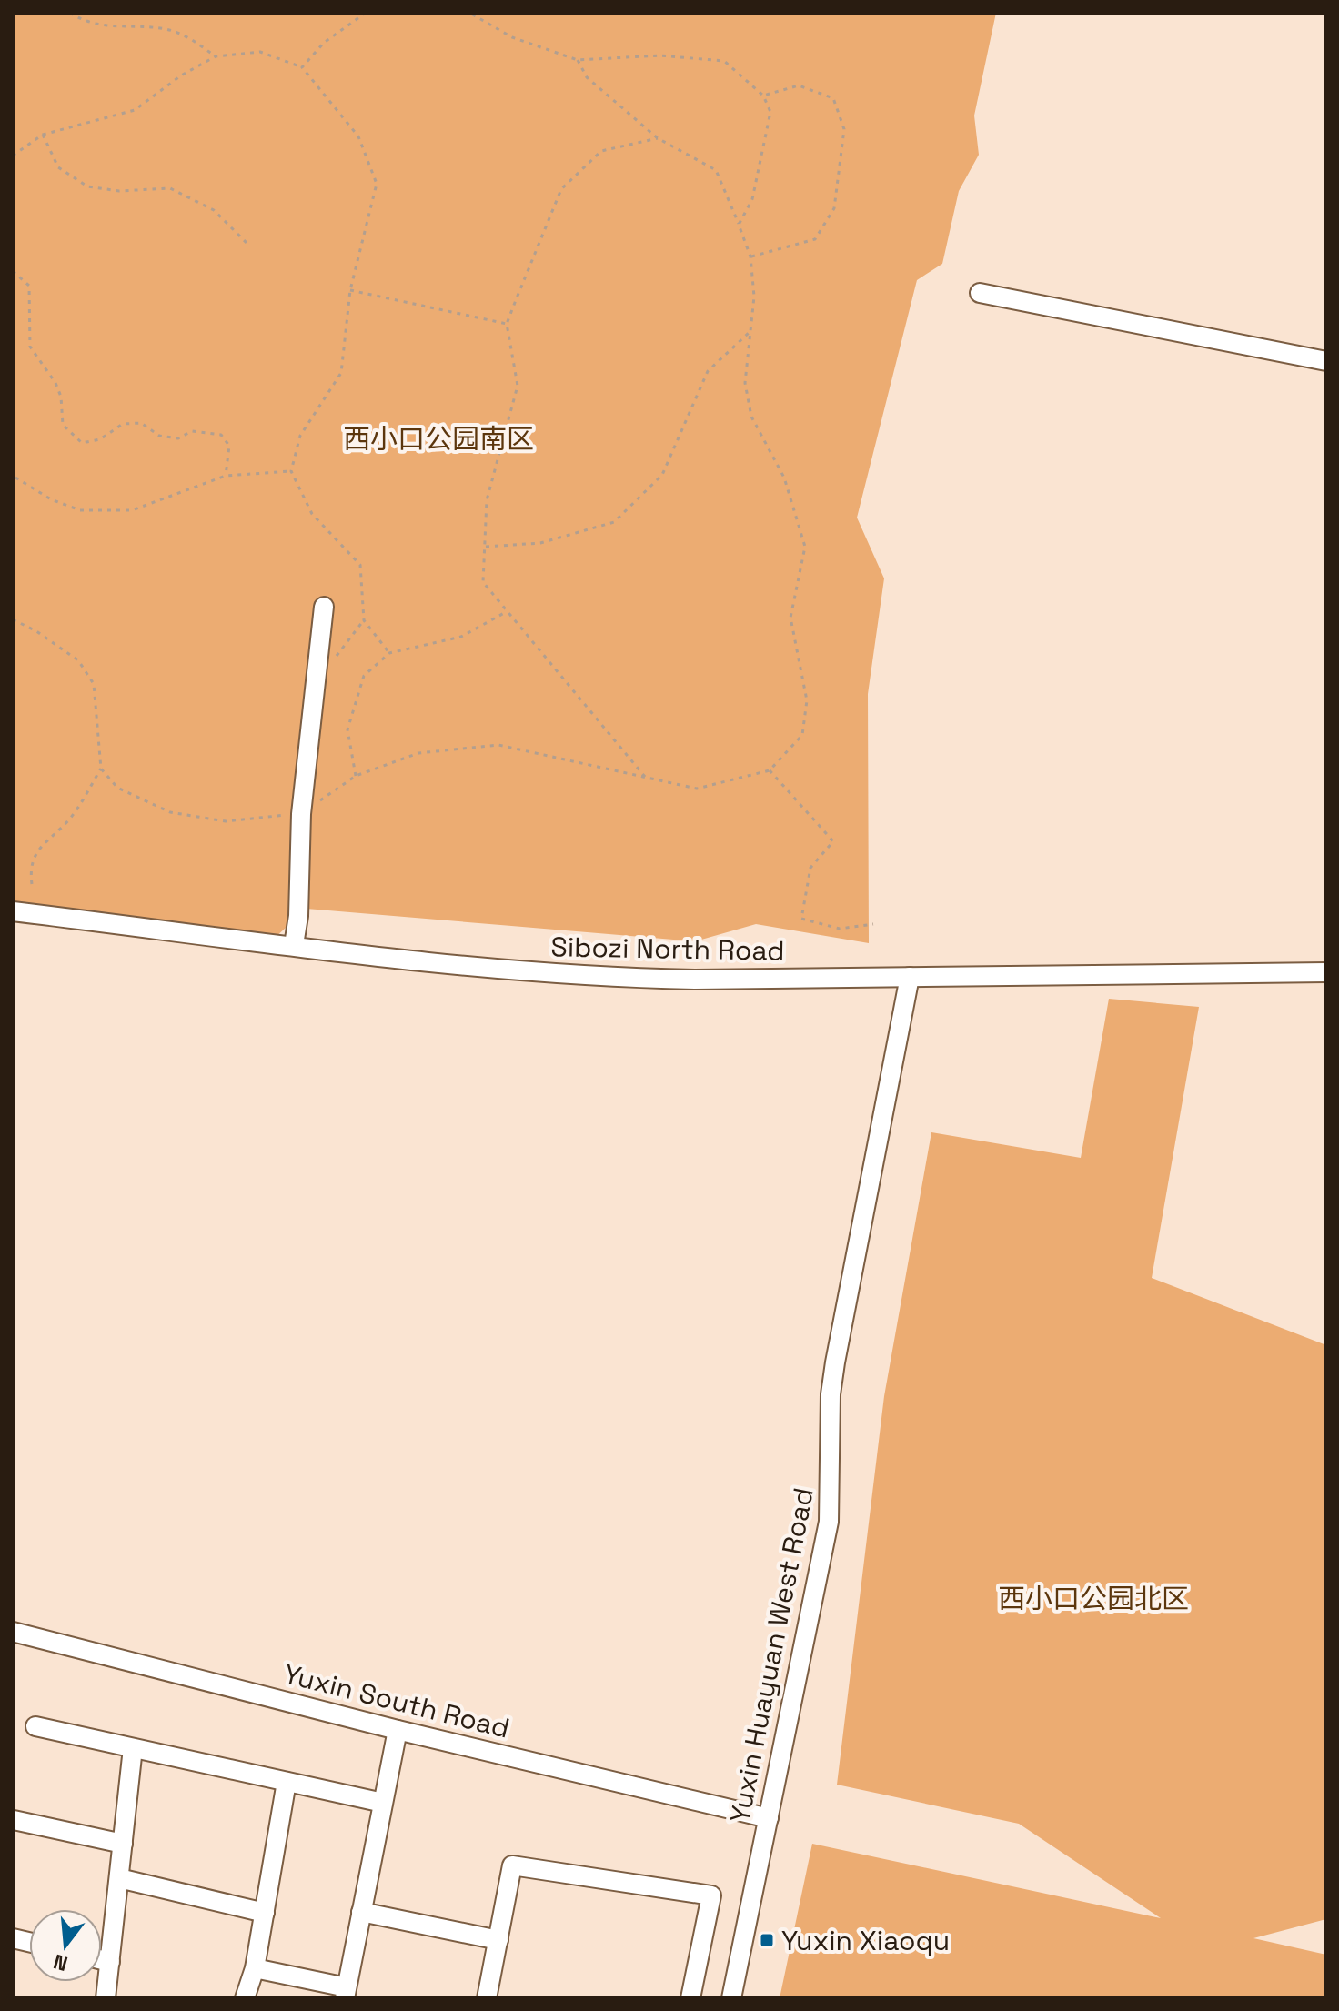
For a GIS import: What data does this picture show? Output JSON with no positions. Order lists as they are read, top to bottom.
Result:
{
  "streets": {
    "street": ["Sibozi North Road", "Yuxin Huayuan West Road", "Yuxin South Road"]
  },
  "crossings": [
    ["Sibozi North Road", "Yuxin Huayuan West Road"],
    ["Yuxin Huayuan West Road", "Yuxin South Road"]
  ],
  "parks": ["西小口公园南区", "西小口公园北区"],
  "places": {
    "transit": ["Yuxin Xiaoqu"]
  },
  "north": "bottom"
}
